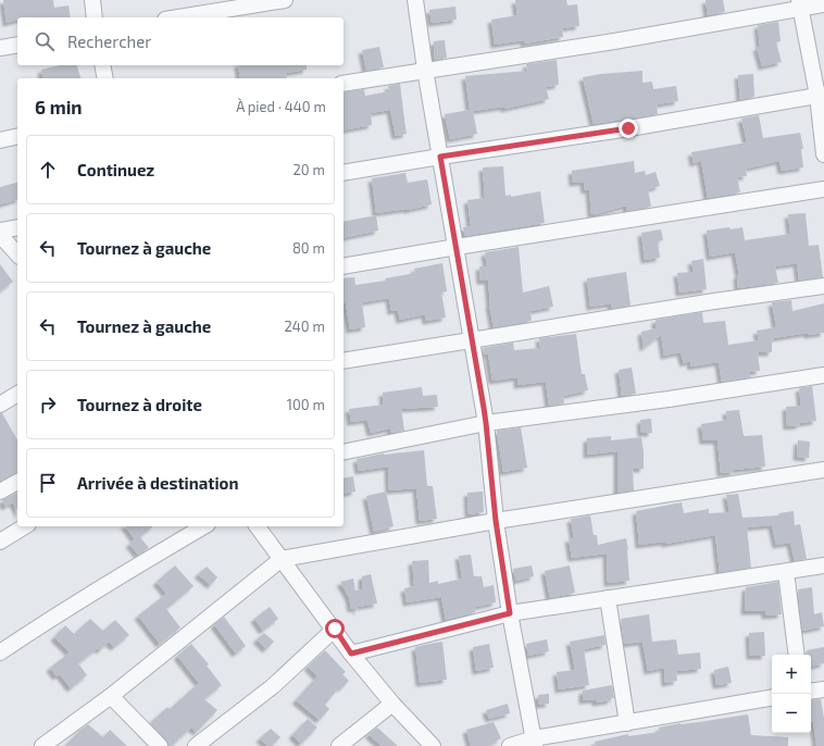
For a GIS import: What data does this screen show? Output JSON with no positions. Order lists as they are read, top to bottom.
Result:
{
  "page": {
    "search": "Rechercher",
    "heading": ["6 min", "À pied · 440 m"],
    "list": [
      ["Continuez", "20 m"],
      ["Tournez à gauche", "80 m"],
      ["Tournez à gauche", "240 m"],
      ["Tournez à droite", "100 m"],
      "Arrivée à destination"
    ],
    "map_buttons": ["+", "−"]
  }
}
